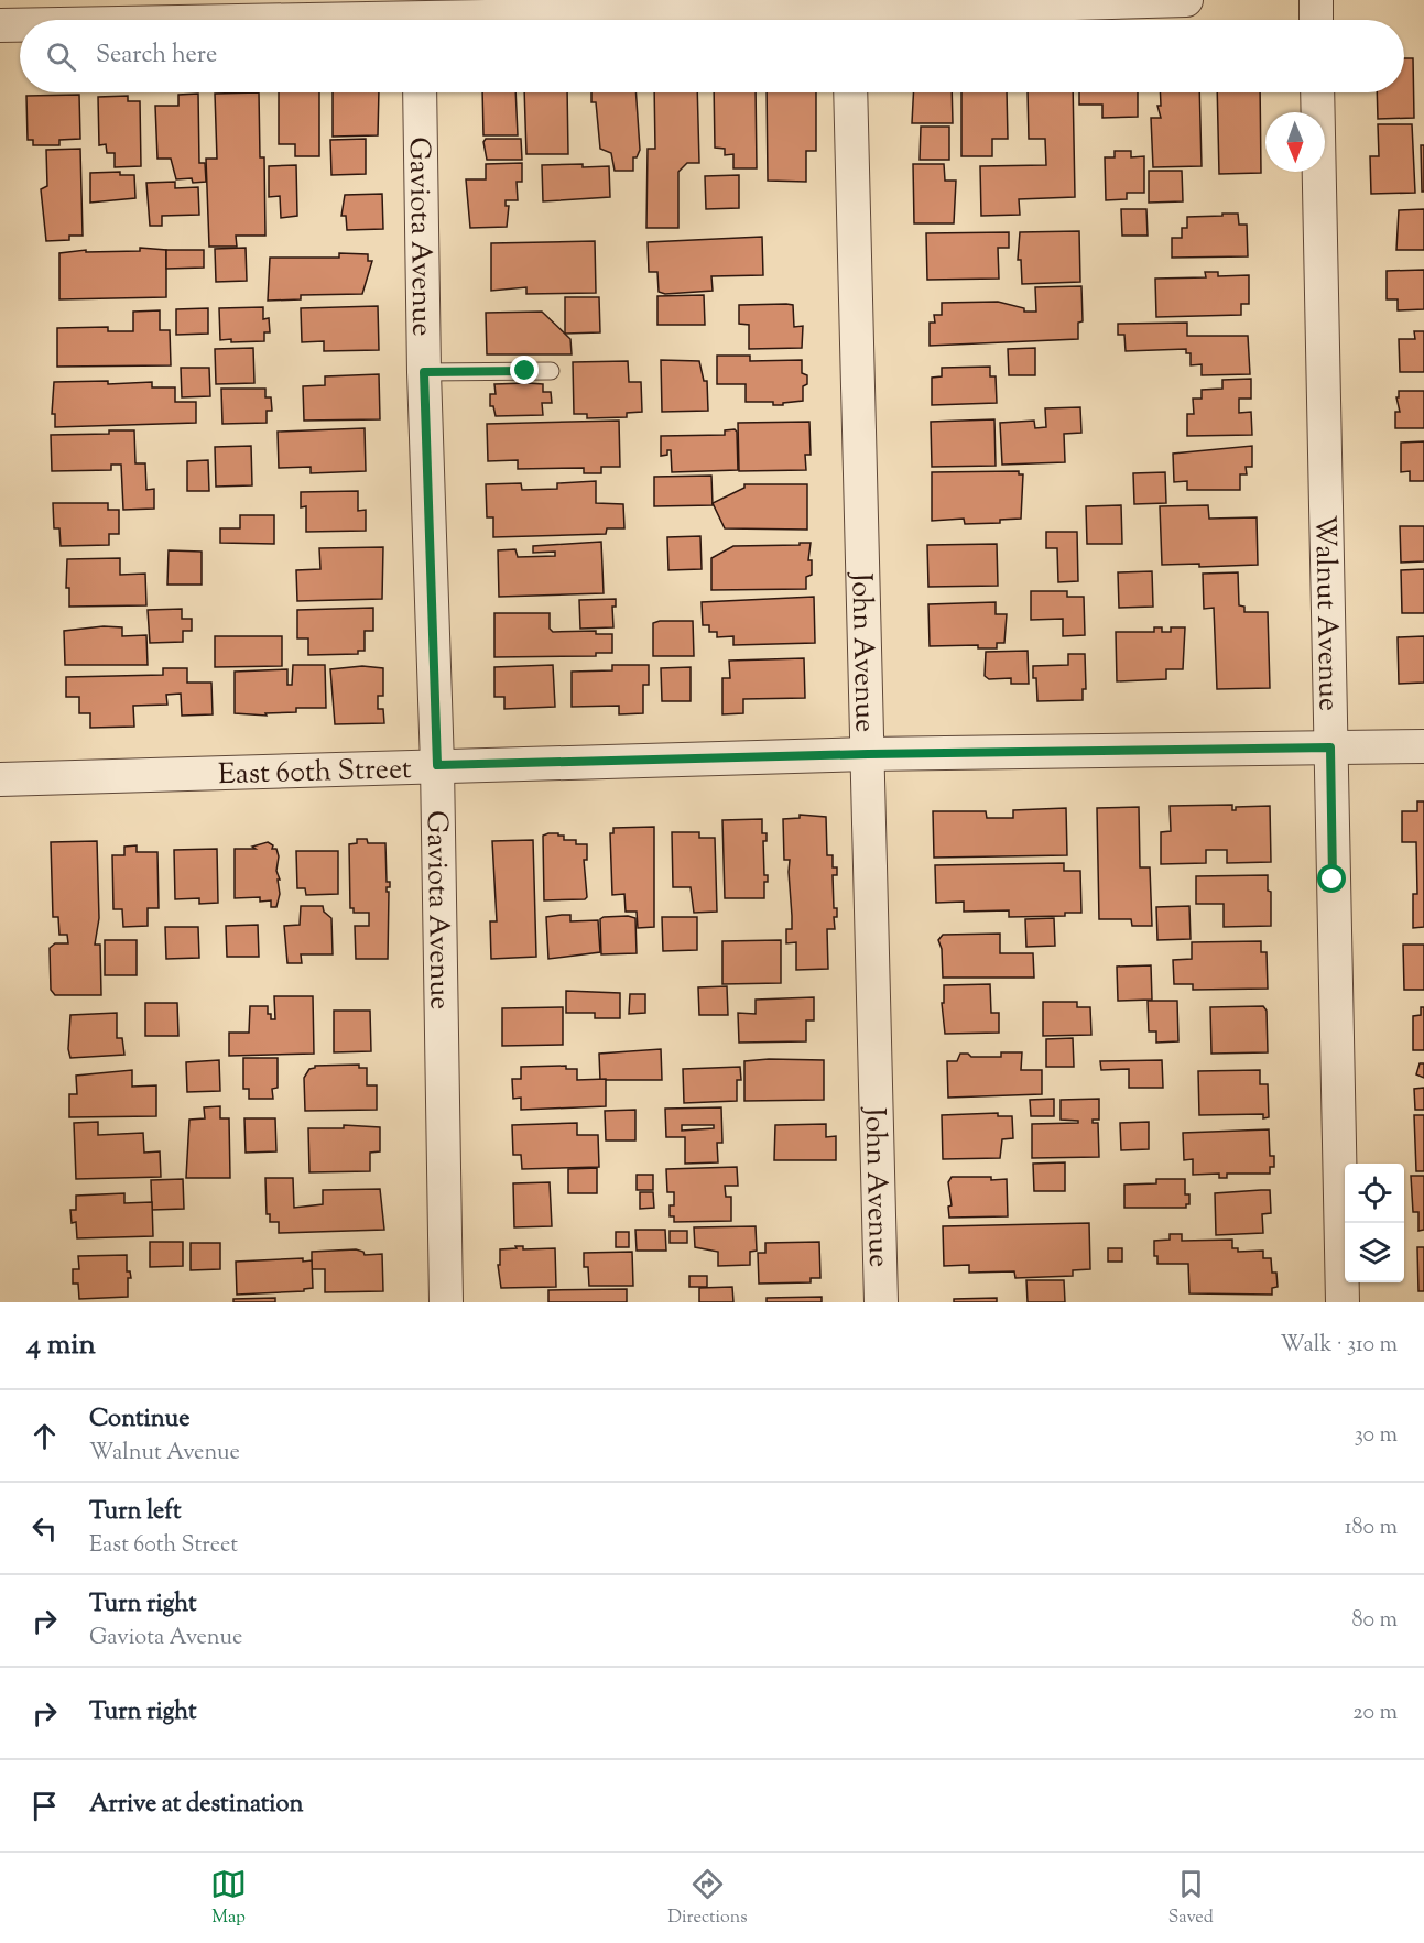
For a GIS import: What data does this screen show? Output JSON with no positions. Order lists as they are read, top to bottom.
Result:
{
  "streets": {
    "street": [
      "Gaviota Avenue",
      "Walnut Avenue",
      "John Avenue",
      "East 60th Street"
    ]
  },
  "crossings": [
    ["Gaviota Avenue", "East 60th Street"],
    ["Walnut Avenue", "East 60th Street"],
    ["John Avenue", "East 60th Street"]
  ],
  "north": "bottom",
  "page": {
    "search": "Search here",
    "heading": ["4 min", "Walk · 310 m"],
    "list": [
      ["Continue", "Walnut Avenue", "30 m"],
      ["Turn left", "East 60th Street", "180 m"],
      ["Turn right", "Gaviota Avenue", "80 m"],
      ["Turn right", "20 m"],
      "Arrive at destination"
    ],
    "nav": ["Map", "Directions", "Saved"]
  }
}
